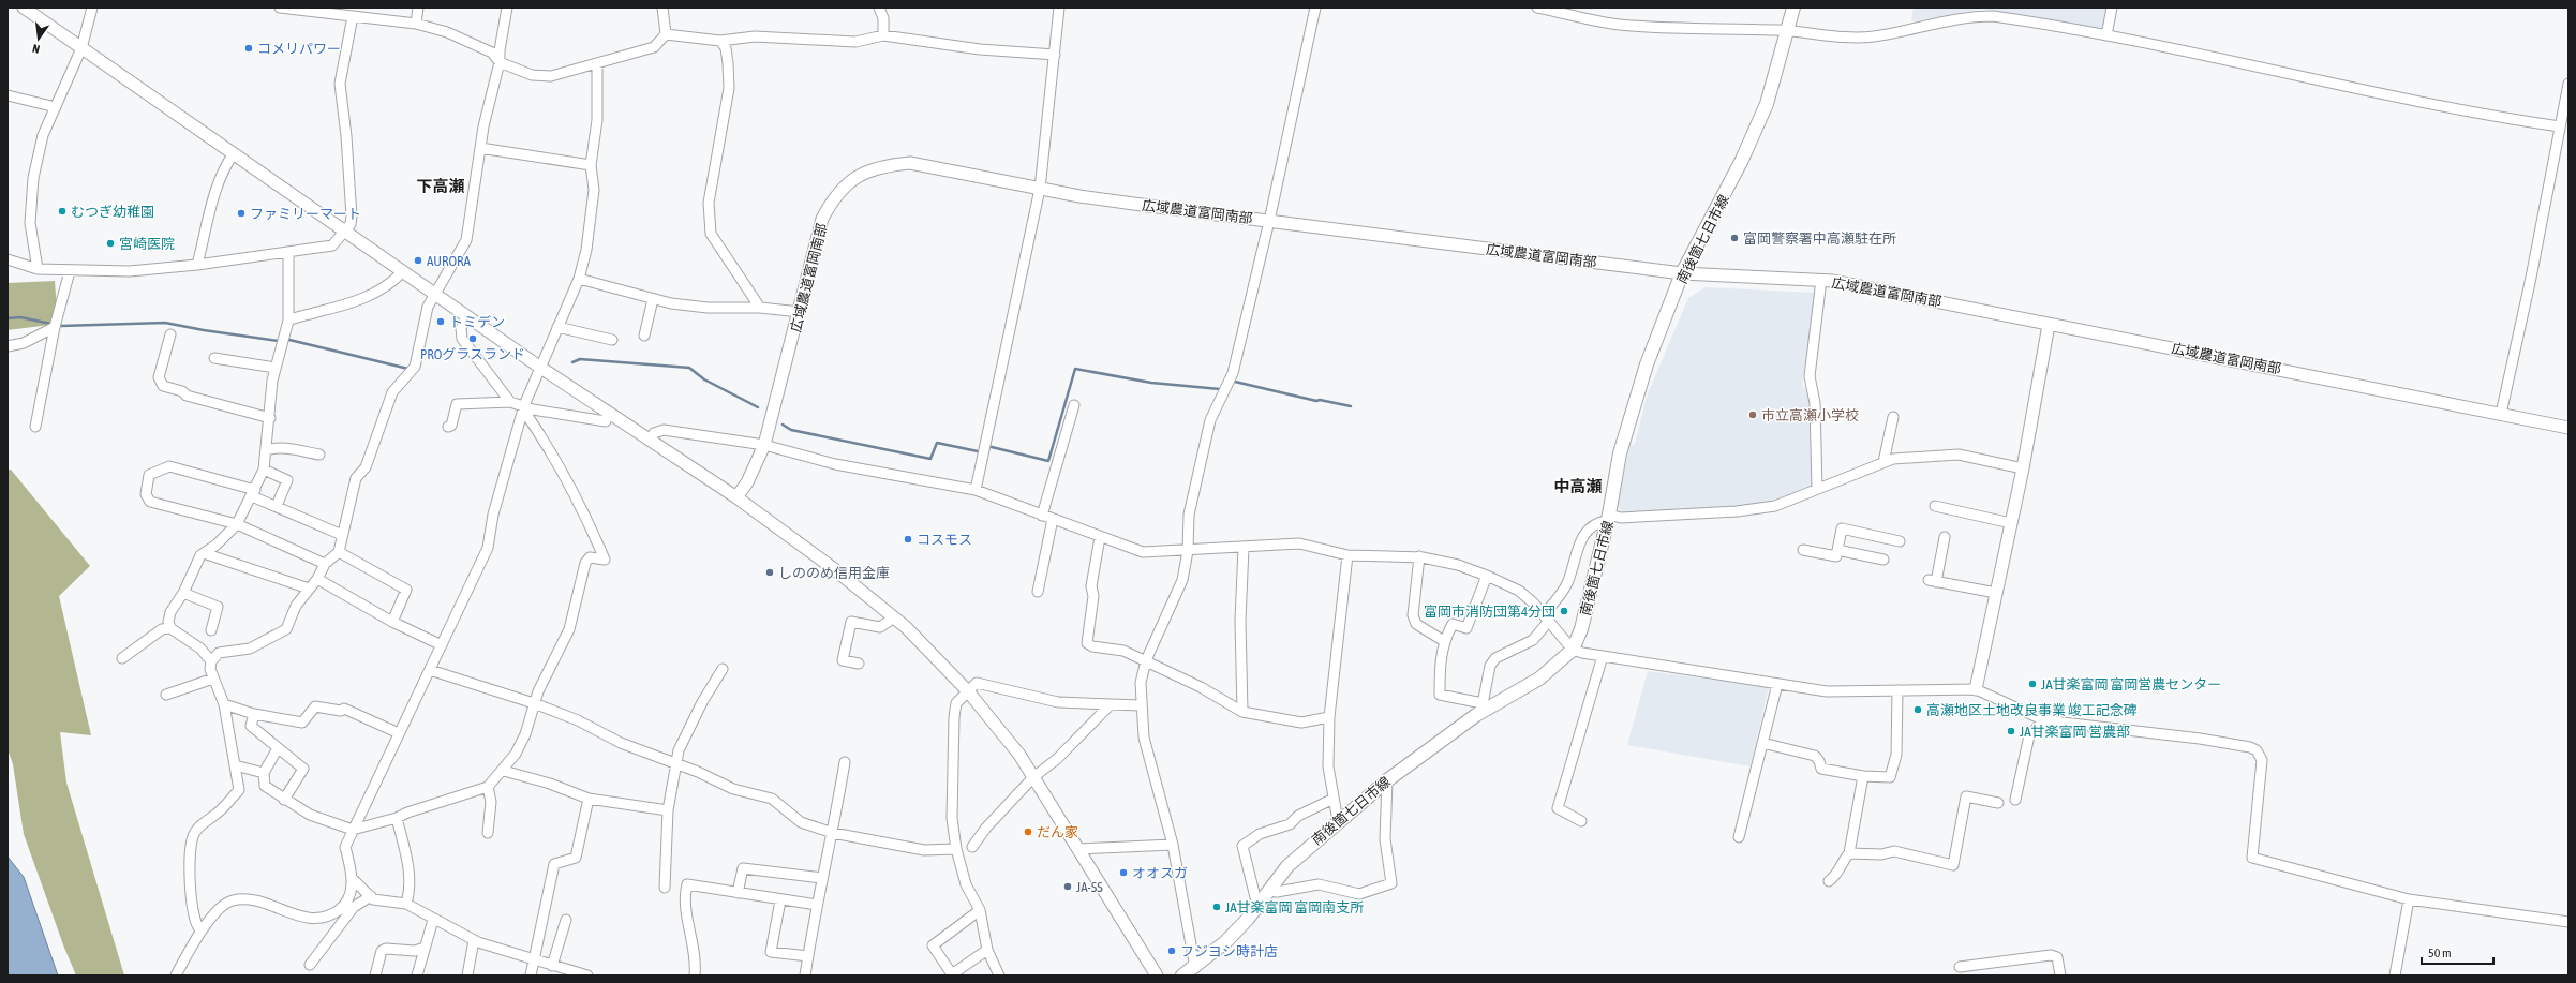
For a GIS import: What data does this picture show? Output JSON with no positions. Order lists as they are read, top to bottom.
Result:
{
  "streets": {
    "main road": ["南後箇七日市線"],
    "street": ["広域農道富岡南部"]
  },
  "crossings": [
    ["広域農道富岡南部", "南後箇七日市線"]
  ],
  "districts": ["下高瀬", "中高瀬"],
  "places": [
    "コメリパワー",
    "むつぎ幼稚園",
    "ファミリーマート",
    "富岡警察署中高瀬駐在所",
    "宮崎医院",
    "AURORA",
    "トミデン",
    "PROグラスランド",
    "市立高瀬小学校",
    "コスモス",
    "しののめ信用金庫",
    "富岡市消防団第4分団",
    "JA甘楽富岡 富岡営農センター",
    "高瀬地区土地改良事業 竣工記念碑",
    "JA甘楽富岡 営農部",
    "だん家",
    "オオスガ",
    "JA-SS",
    "JA甘楽富岡 富岡南支所",
    "フジヨシ時計店"
  ],
  "scale_bar": "50 m",
  "north": "bottom"
}
